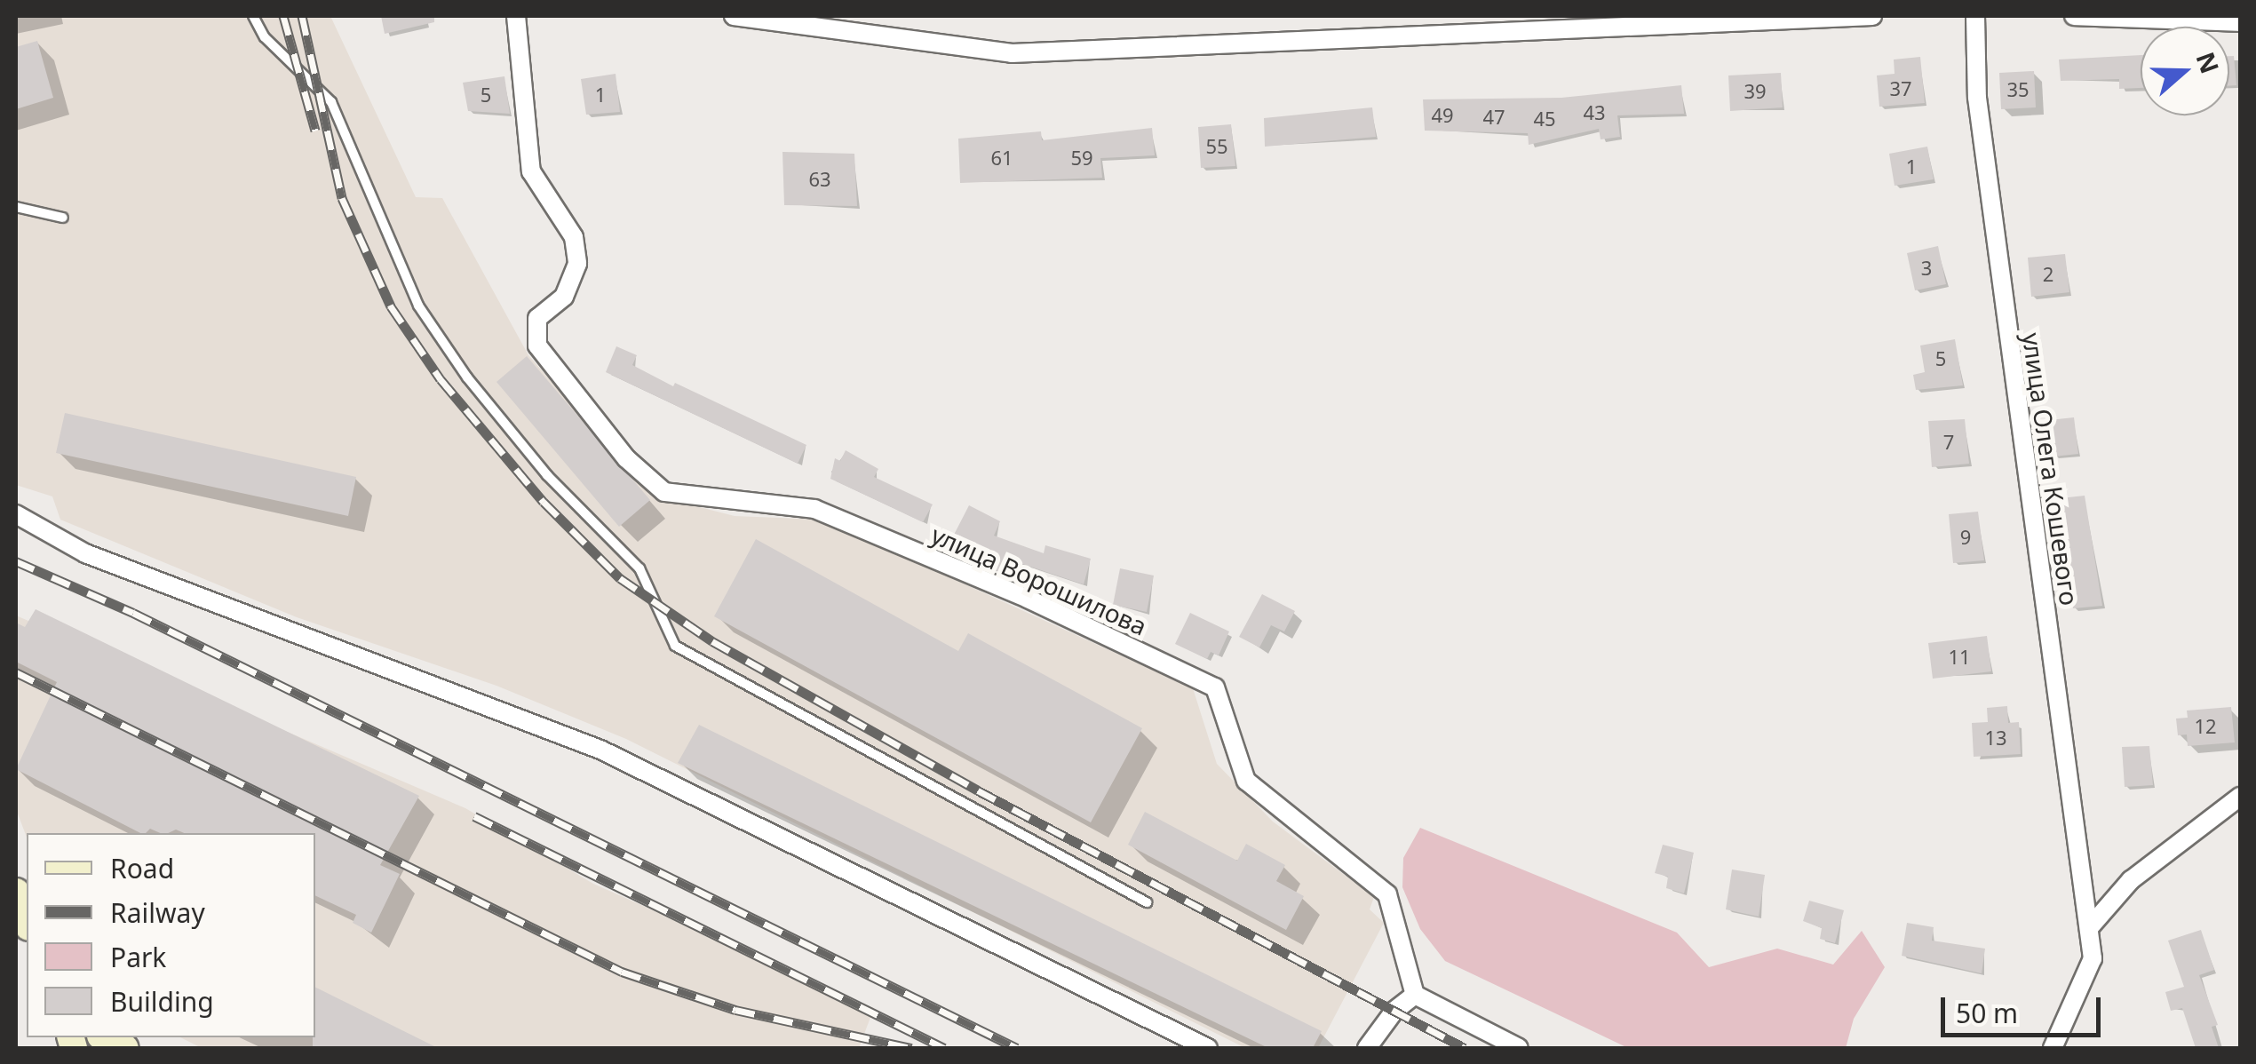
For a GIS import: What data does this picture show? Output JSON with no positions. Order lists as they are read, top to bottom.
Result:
{
  "streets": {
    "street": ["улица Олега Кошевого", "улица Ворошилова"]
  },
  "house_numbers": [
    "37",
    "35",
    "39",
    "5",
    "1",
    "43",
    "49",
    "47",
    "45",
    "55",
    "61",
    "59",
    "1",
    "63",
    "3",
    "2",
    "5",
    "7",
    "9",
    "11",
    "12",
    "13"
  ],
  "legend": [
    "Road",
    "Railway",
    "Park",
    "Building"
  ],
  "scale_bar": "50 m",
  "north": "right"
}
